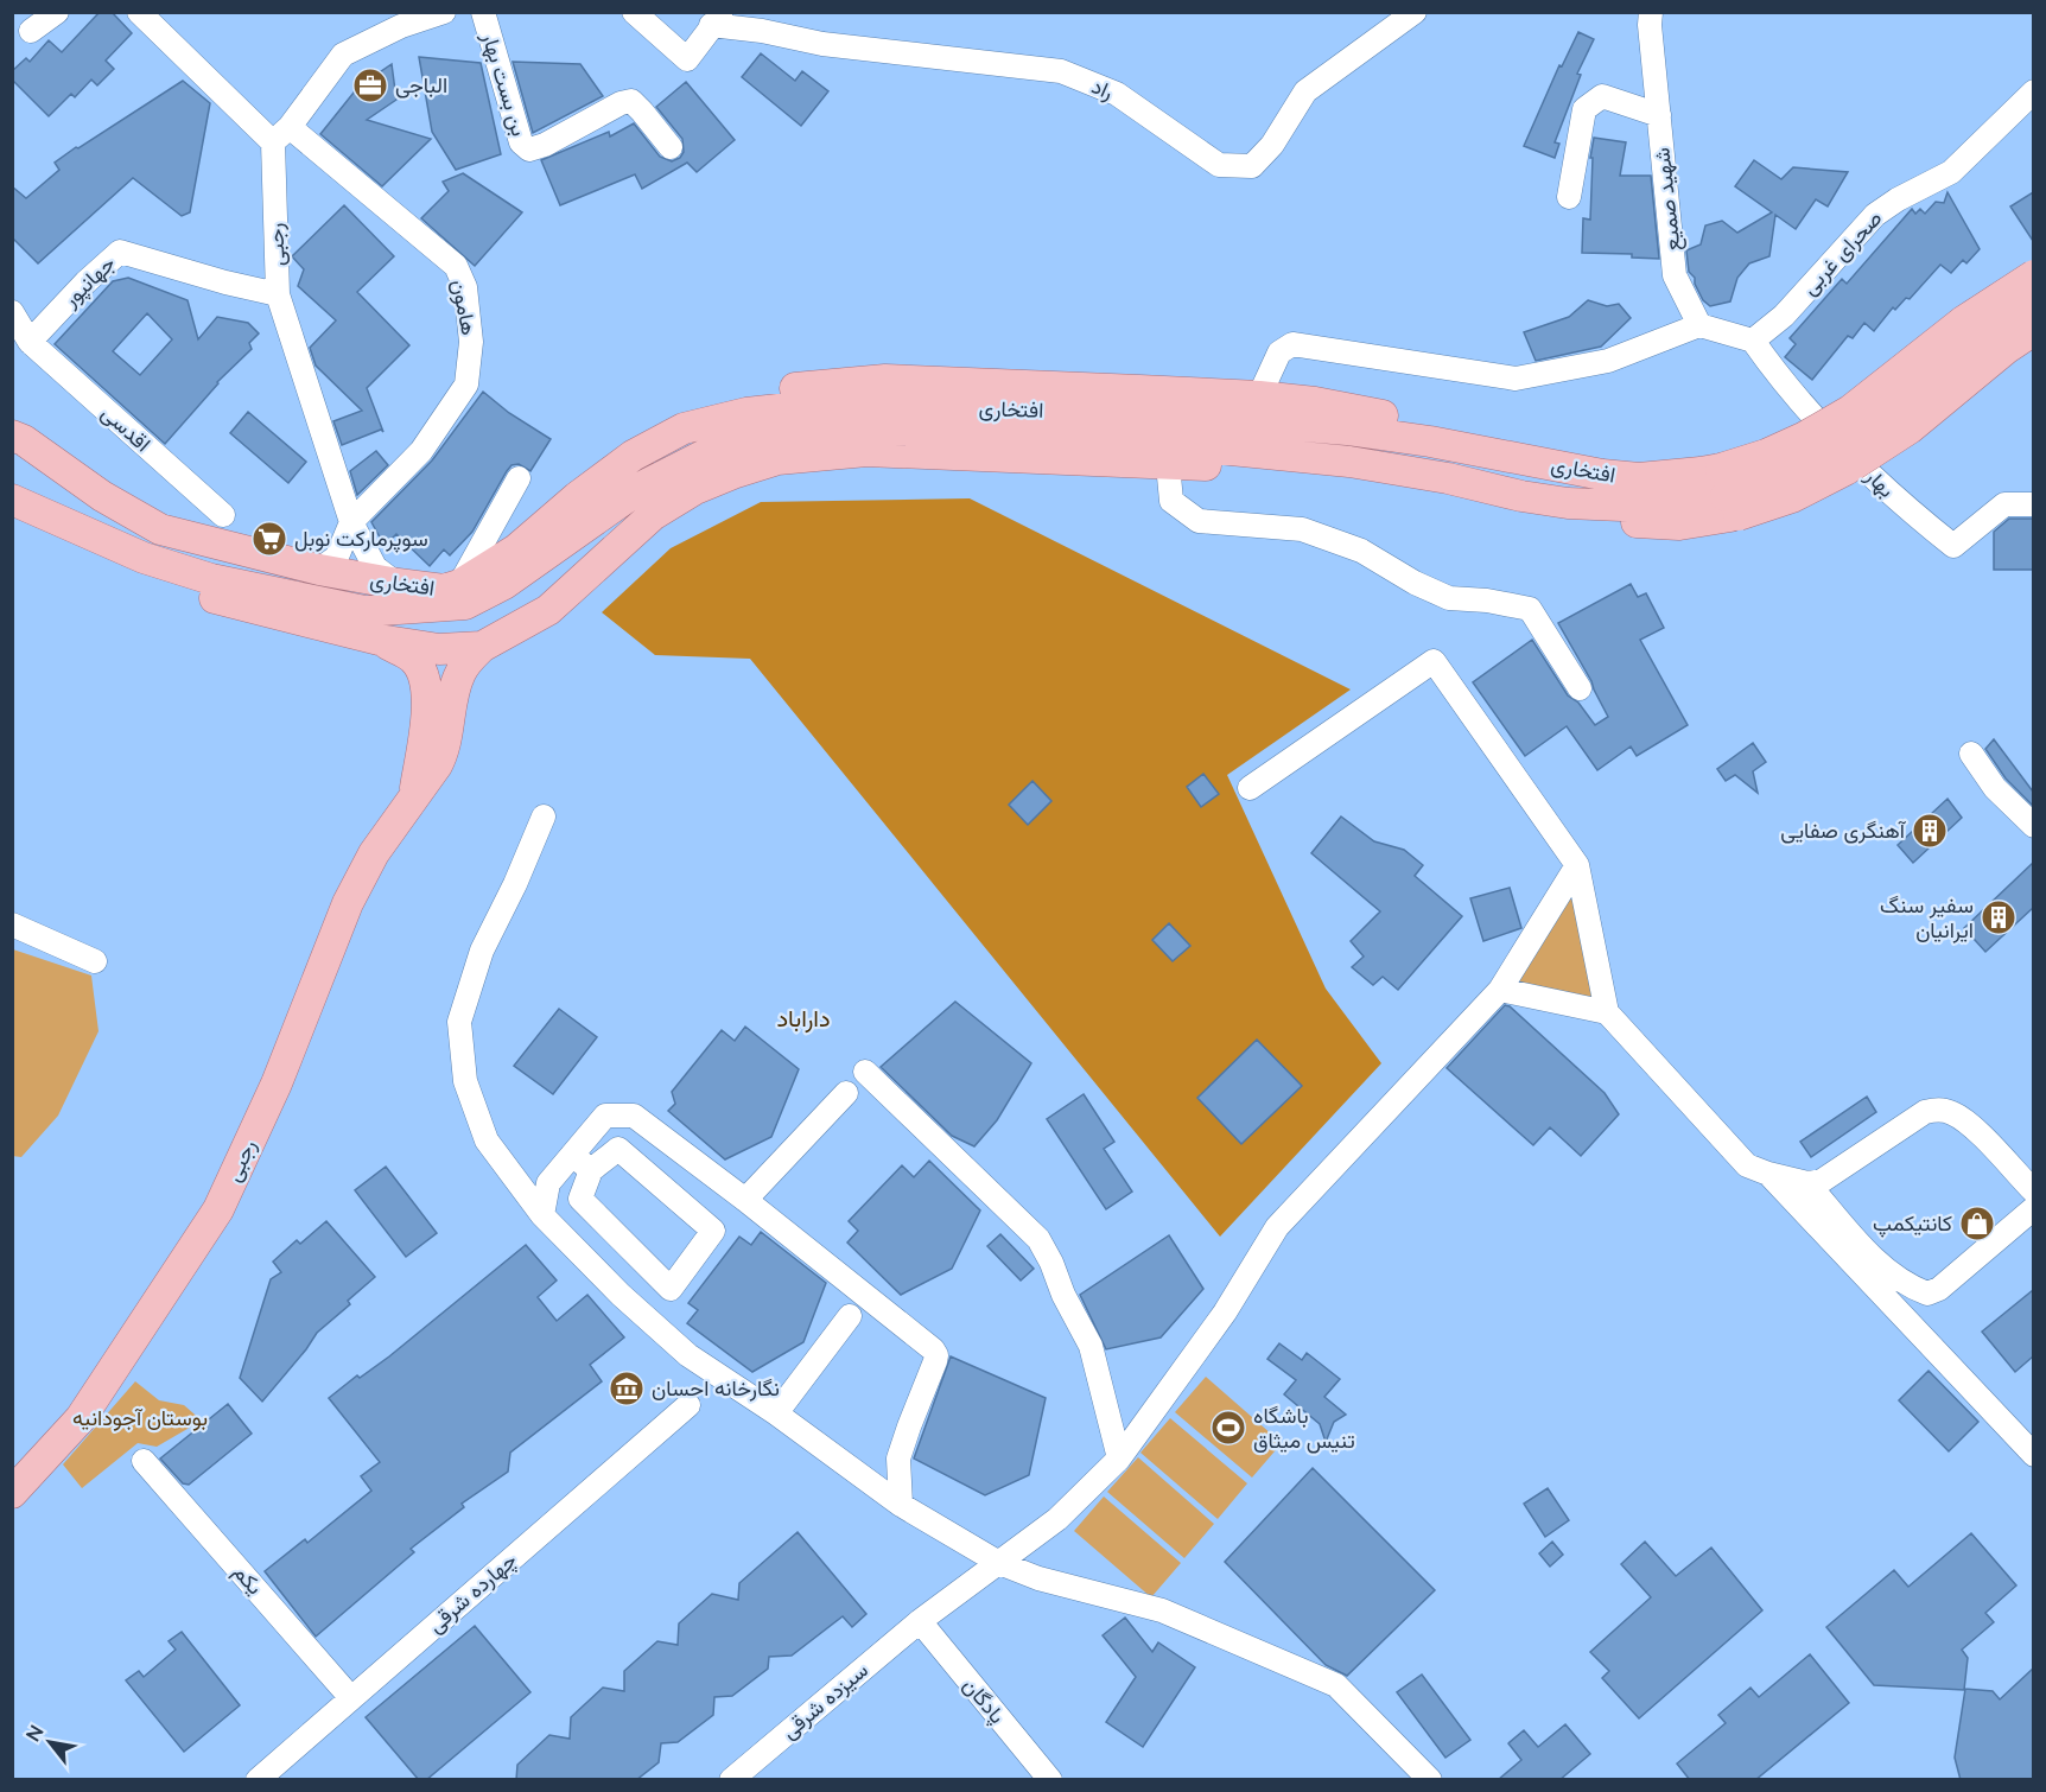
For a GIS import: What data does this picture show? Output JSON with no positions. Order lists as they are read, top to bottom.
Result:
{
  "streets": {
    "main road": ["رجبی", "افتخاری"],
    "street": [
      "بن بست بهار",
      "راد",
      "شهید صمیع",
      "صحرای غربی",
      "جهانپور",
      "هامون",
      "اقدسی",
      "بهار",
      "یکم",
      "چهارده شرقی",
      "سیزده شرقی",
      "پادگان"
    ]
  },
  "crossings": [
    ["رجبی", "جهانپور"],
    ["رجبی", "هامون"],
    ["رجبی", "افتخاری"],
    ["صحرای غربی", "بهار"],
    ["جهانپور", "اقدسی"],
    ["یکم", "چهارده شرقی"],
    ["سیزده شرقی", "پادگان"]
  ],
  "districts": ["داراباد"],
  "parks": ["بوستان آجودانیه"],
  "places": {
    "office": ["الباجی"],
    "supermarket": ["سوپرمارکت نوبل"],
    "building": ["آهنگری صفایی", "سفیر سنگ ایرانیان"],
    "shop": ["کانتیکمپ"],
    "museum": ["نگارخانه احسان"],
    "sports": ["باشگاه تنيس ميثاق"]
  },
  "north": "top left"
}
